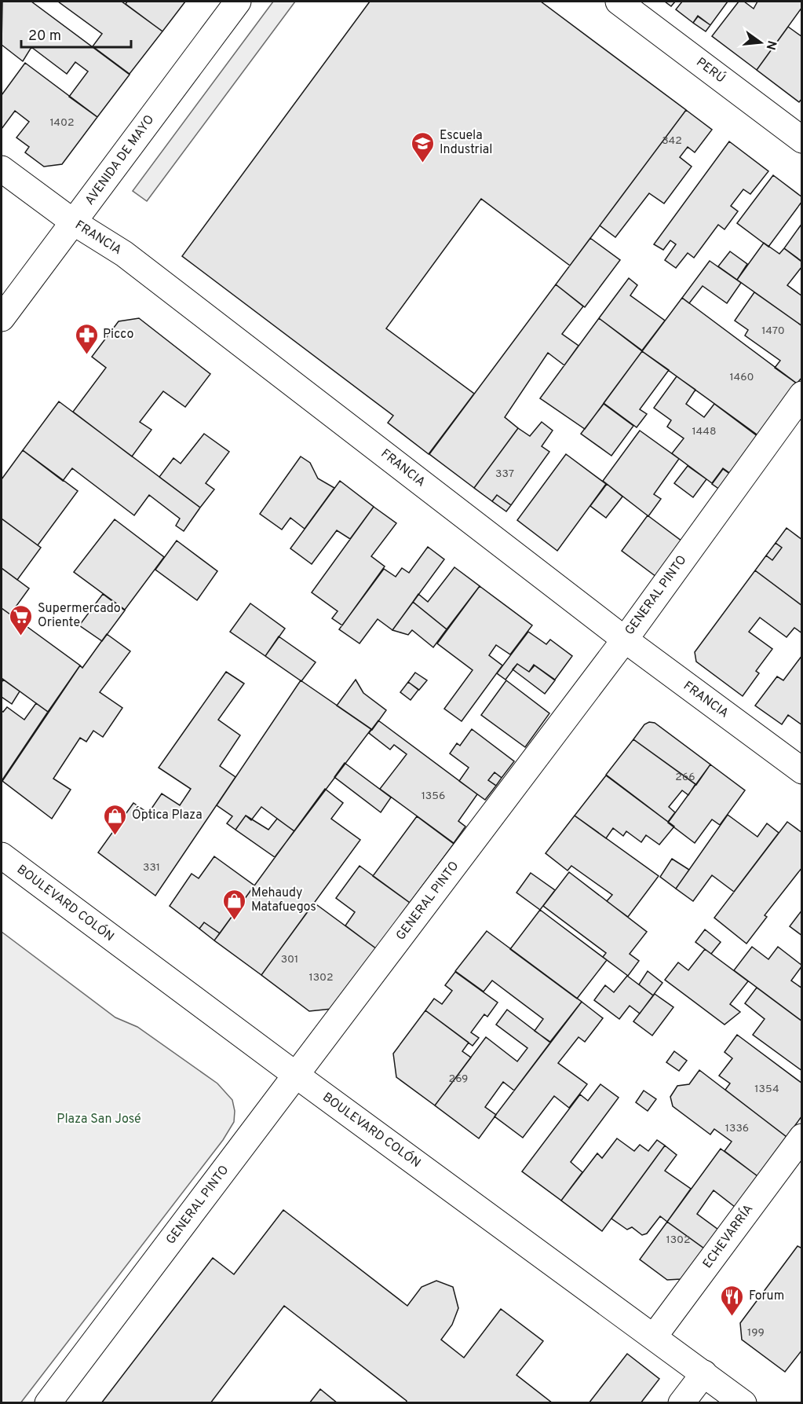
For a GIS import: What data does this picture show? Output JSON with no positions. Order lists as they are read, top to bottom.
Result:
{
  "streets": {
    "street": [
      "PERÚ",
      "AVENIDA DE MAYO",
      "FRANCIA",
      "GENERAL PINTO",
      "BOULEVARD COLÓN",
      "ECHEVARRÍA"
    ]
  },
  "crossings": [
    ["AVENIDA DE MAYO", "FRANCIA"],
    ["FRANCIA", "GENERAL PINTO"],
    ["GENERAL PINTO", "BOULEVARD COLÓN"],
    ["BOULEVARD COLÓN", "ECHEVARRÍA"]
  ],
  "parks": ["Plaza San José"],
  "places": {
    "school or university": ["Escuela Industrial"],
    "pharmacy": ["Picco"],
    "supermarket": ["Supermercado Oriente"],
    "shop": ["Óptica Plaza", "Mehaudy Matafuegos"],
    "restaurant": ["Forum"]
  },
  "house_numbers": [
    "1402",
    "342",
    "1470",
    "1460",
    "1448",
    "337",
    "266",
    "1356",
    "331",
    "301",
    "1302",
    "269",
    "1354",
    "1336",
    "1302",
    "199"
  ],
  "scale_bar": "20 m",
  "north": "right"
}
